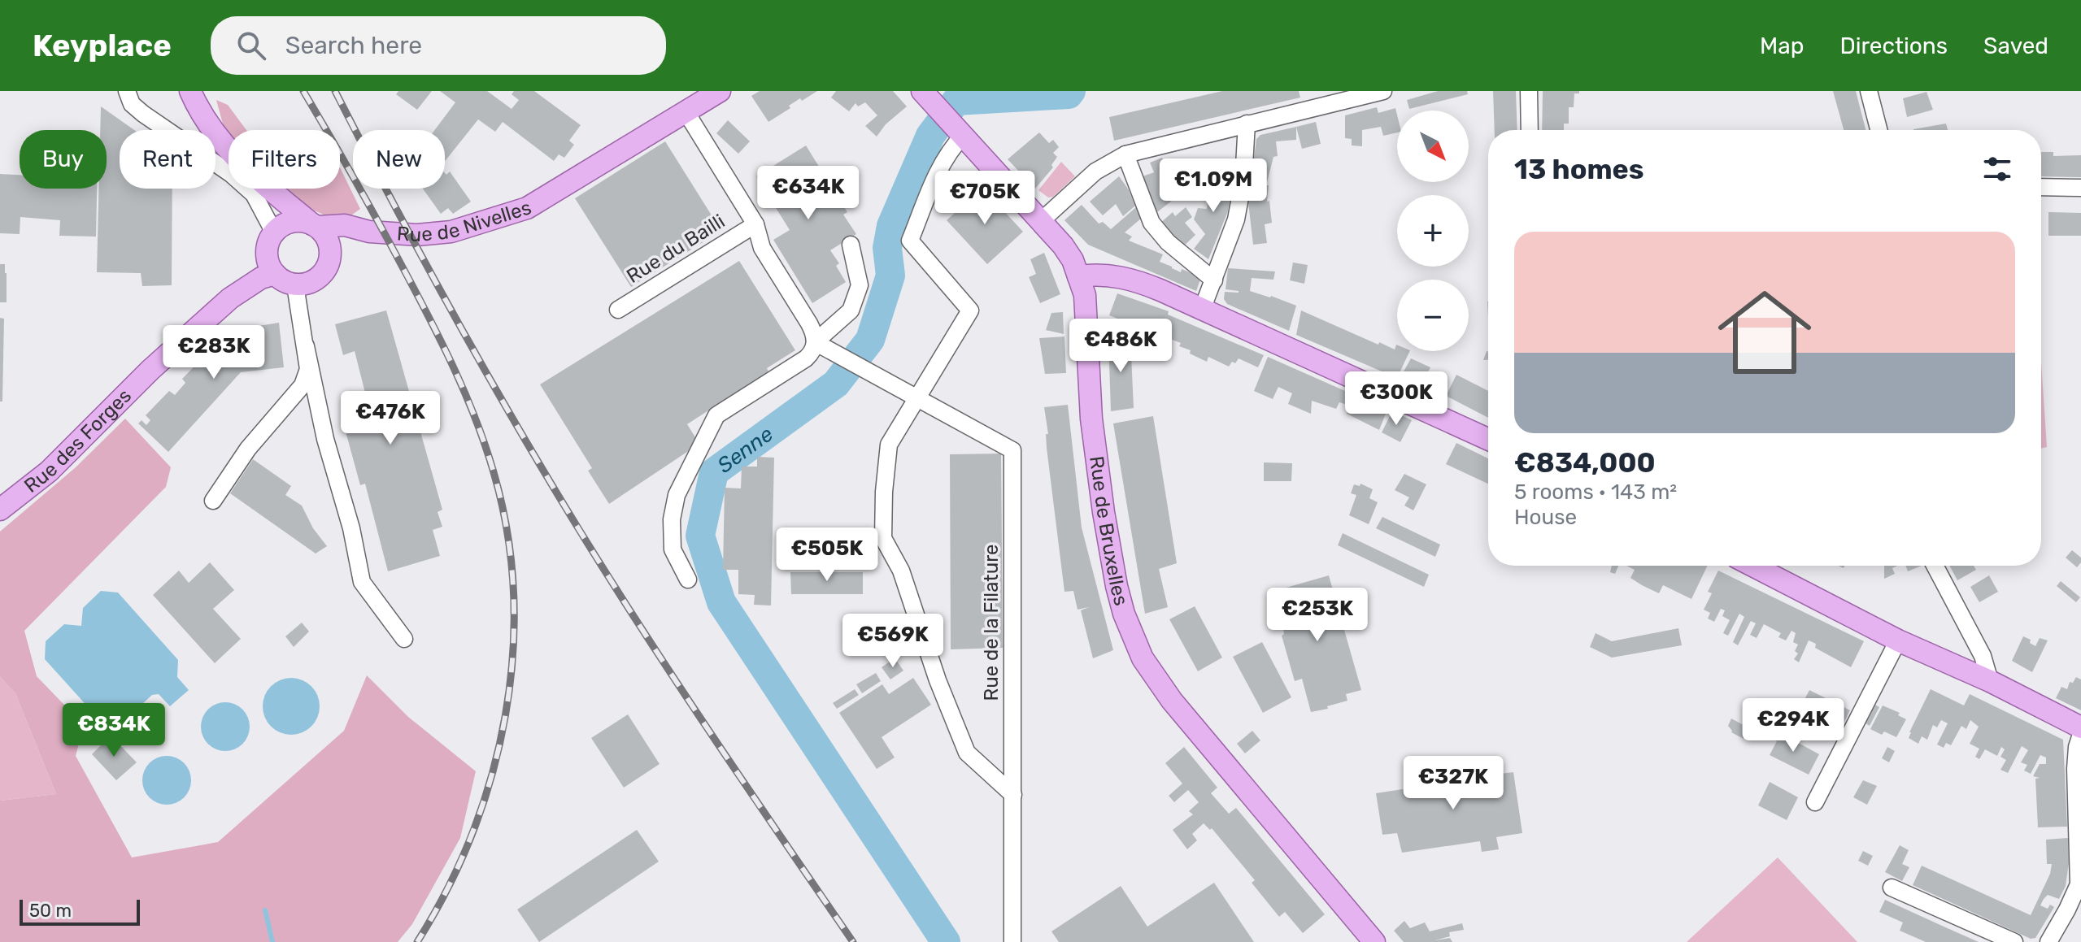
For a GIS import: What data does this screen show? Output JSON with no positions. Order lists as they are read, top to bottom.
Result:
{
  "streets": {
    "main road": ["Rue de Nivelles", "Rue des Forges", "Rue de Bruxelles"],
    "street": ["Rue du Bailli", "Rue de la Filature"]
  },
  "crossings": [
    ["Rue de Nivelles", "Rue des Forges"]
  ],
  "water": ["Senne"],
  "scale_bar": "50 m",
  "north": "bottom right",
  "page": {
    "header": "Keyplace",
    "search": "Search here",
    "nav": ["Map", "Directions", "Saved"],
    "map_buttons": ["+", "−"],
    "chip": [
      "Buy",
      "Rent",
      "Filters",
      "New"
    ],
    "heading": "13 homes",
    "price": [
      "€1.09M",
      "€634K",
      "€705K",
      "€486K",
      "€283K",
      "€300K",
      "€476K",
      "€505K",
      "€253K",
      "€569K",
      "€294K",
      "€834K",
      "€327K"
    ],
    "list": [
      {
        "name": "€834,000",
        "note": "5 rooms · 143 m² · House"
      }
    ],
    "scale": "50 m"
  }
}
